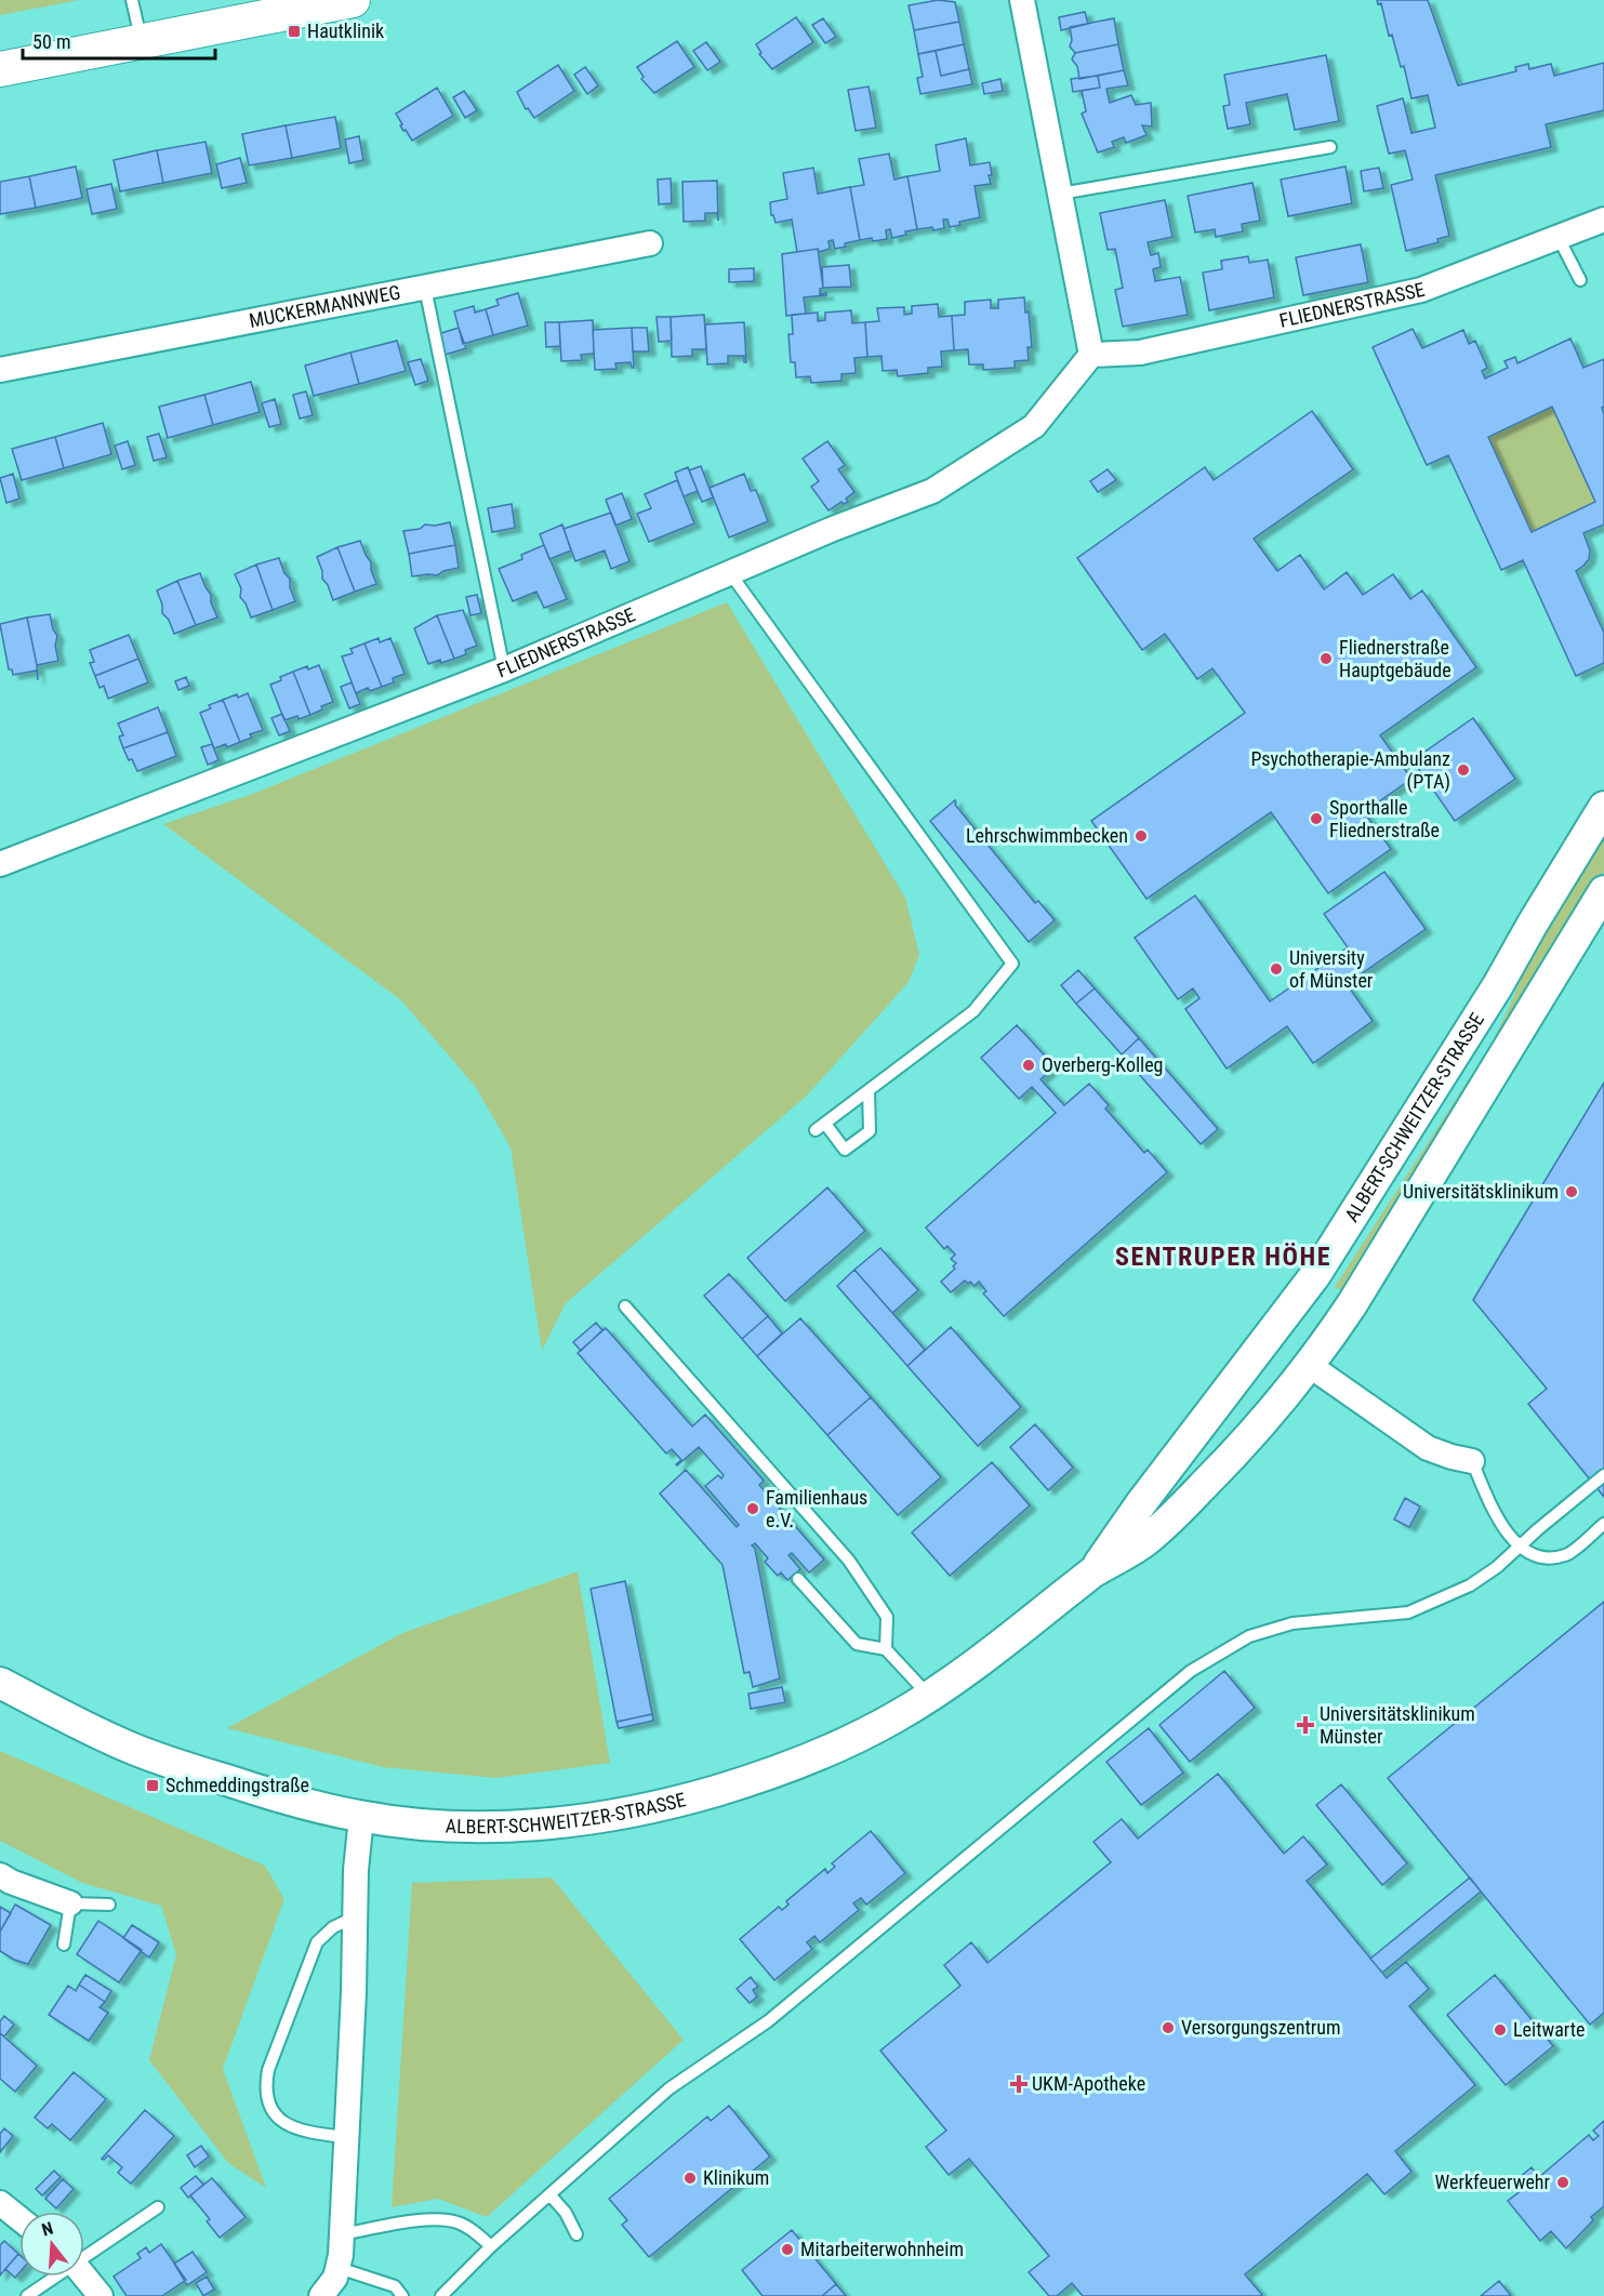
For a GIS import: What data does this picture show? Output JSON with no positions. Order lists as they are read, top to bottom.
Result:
{
  "streets": {
    "street": ["FLIEDNERSTRASSE", "MUCKERMANNWEG", "ALBERT-SCHWEITZER-STRASSE"]
  },
  "districts": ["SENTRUPER HÖHE"],
  "places": {
    "transit": ["Hautklinik", "Schmeddingstraße"],
    "other": [
      "Fliednerstraße Hauptgebäude",
      "Psychotherapie-Ambulanz (PTA)",
      "Sporthalle Fliednerstraße",
      "Lehrschwimmbecken",
      "University of Münster",
      "Overberg-Kolleg",
      "Universitätsklinikum",
      "Familienhaus e.V.",
      "Versorgungszentrum",
      "Leitwarte",
      "Klinikum",
      "Werkfeuerwehr",
      "Mitarbeiterwohnheim"
    ],
    "health": ["Universitätsklinikum Münster", "UKM-Apotheke"]
  },
  "scale_bar": "50 m",
  "north": "top"
}
